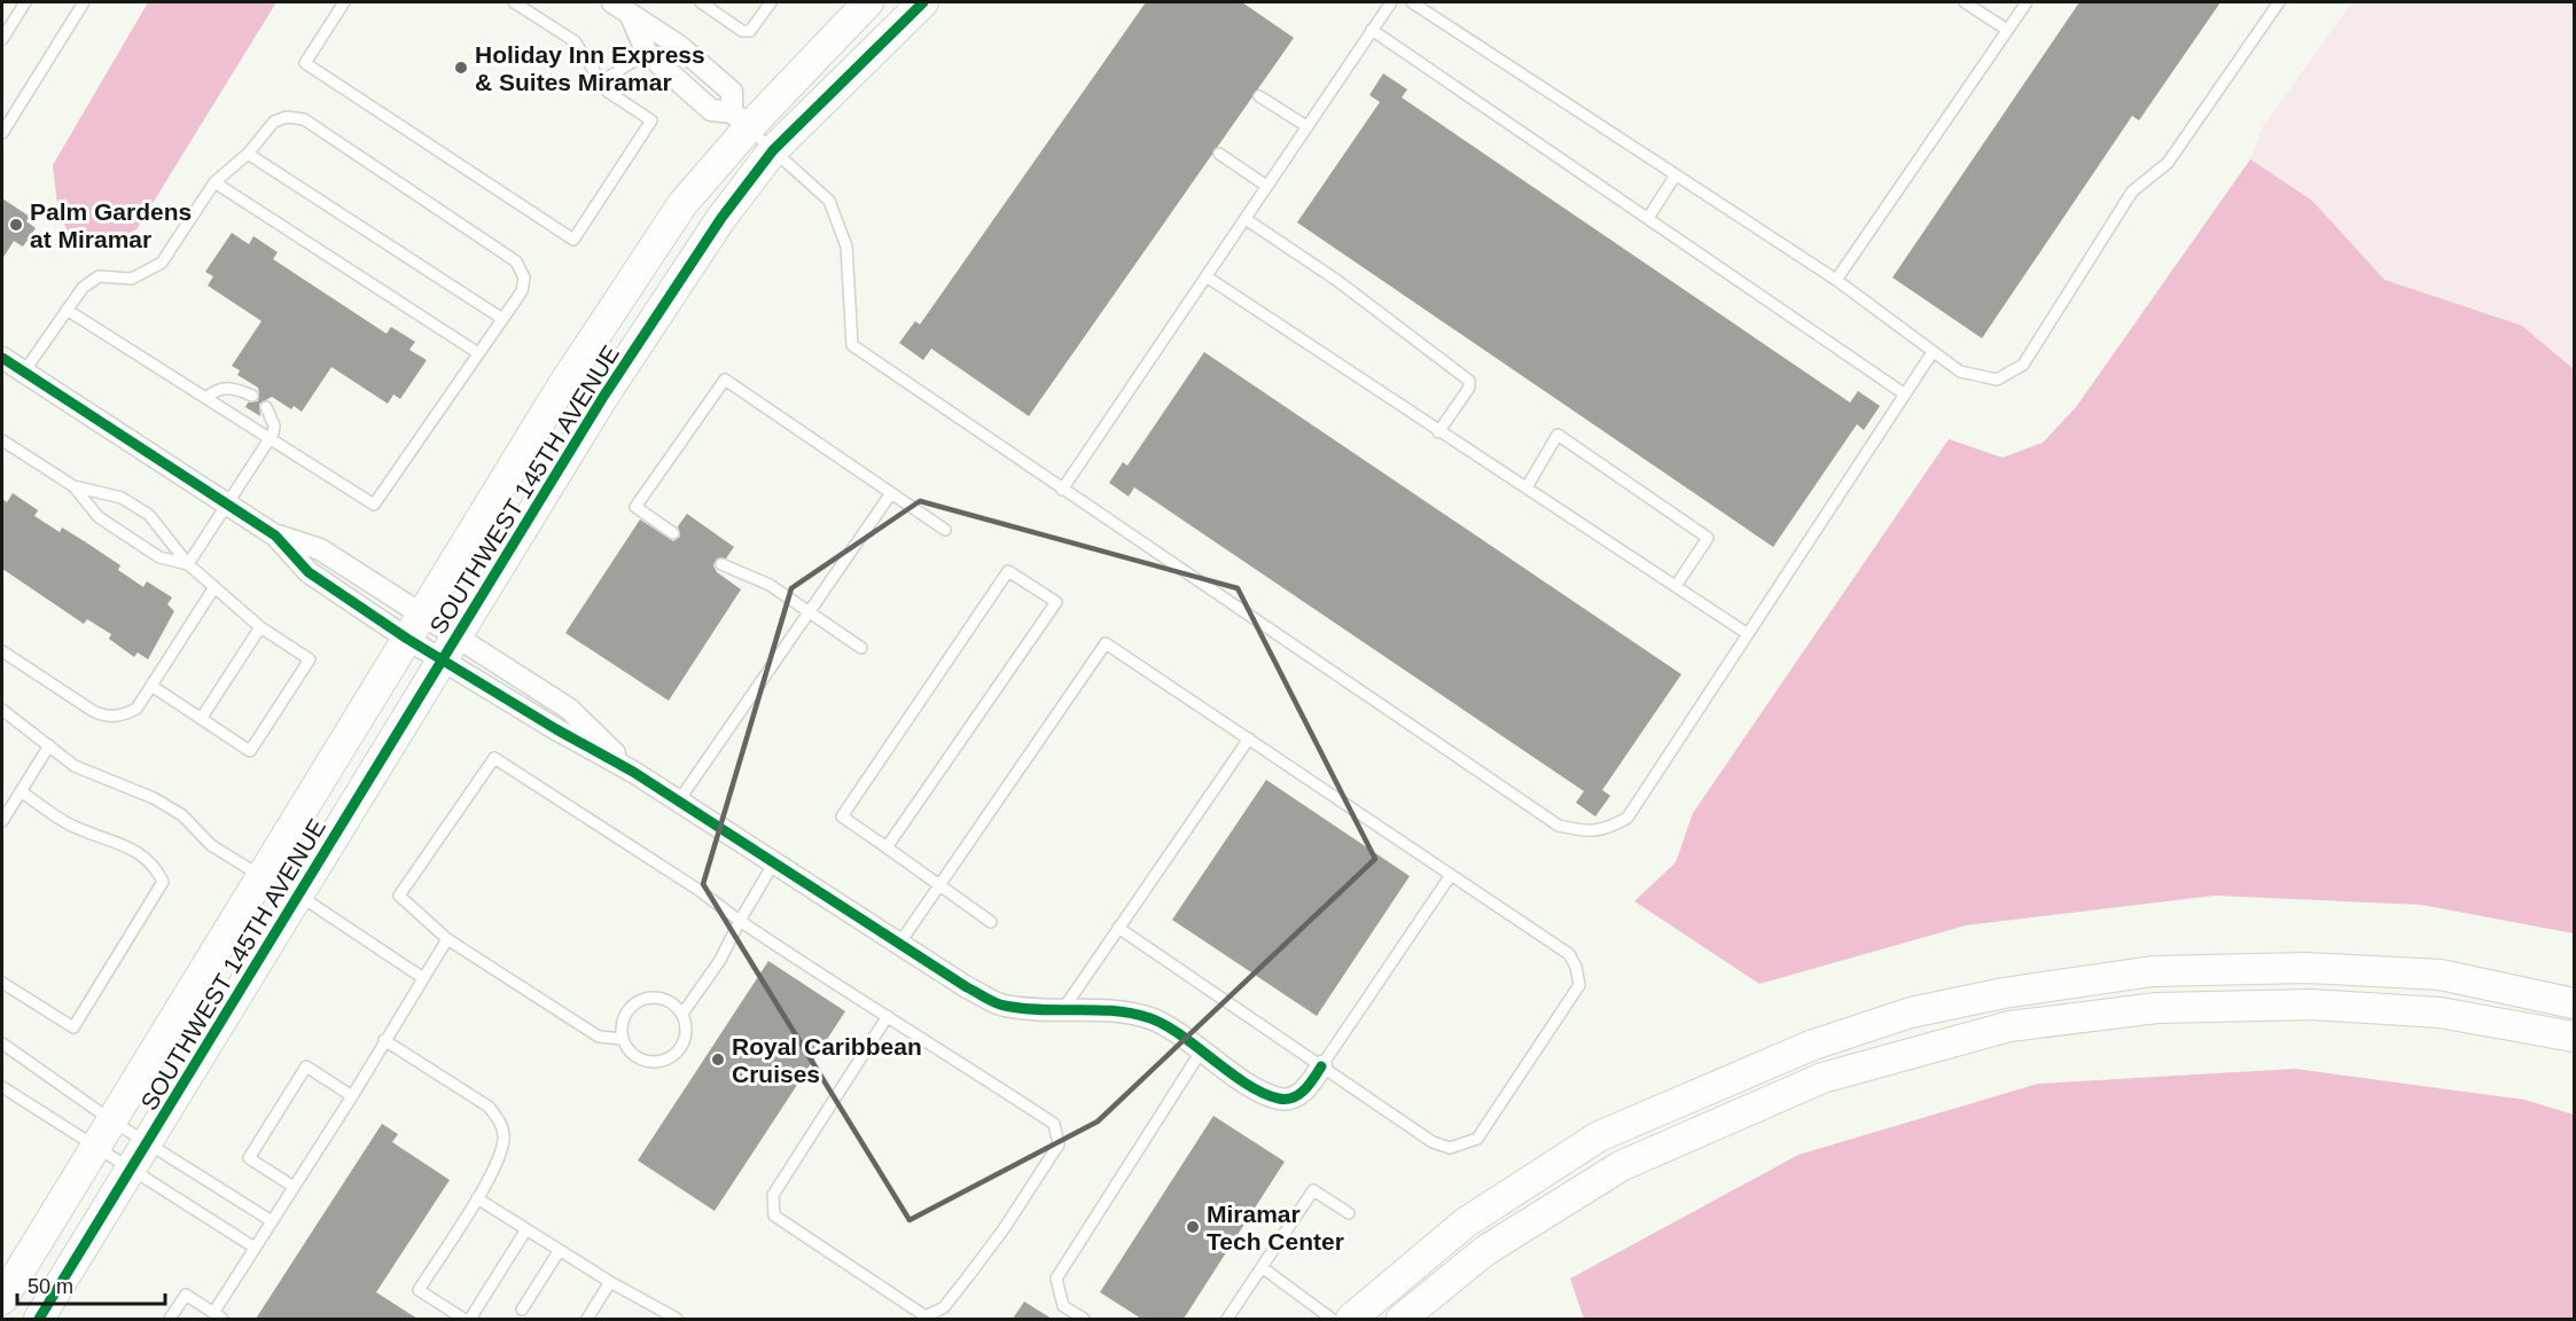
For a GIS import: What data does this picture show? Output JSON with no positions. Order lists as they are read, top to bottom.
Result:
{
  "streets": {
    "street": ["SOUTHWEST 145TH AVENUE"]
  },
  "places": [
    "Holiday Inn Express & Suites Miramar",
    "Palm Gardens at Miramar",
    "Royal Caribbean Cruises",
    "Miramar Tech Center"
  ],
  "scale_bar": "50 m"
}
